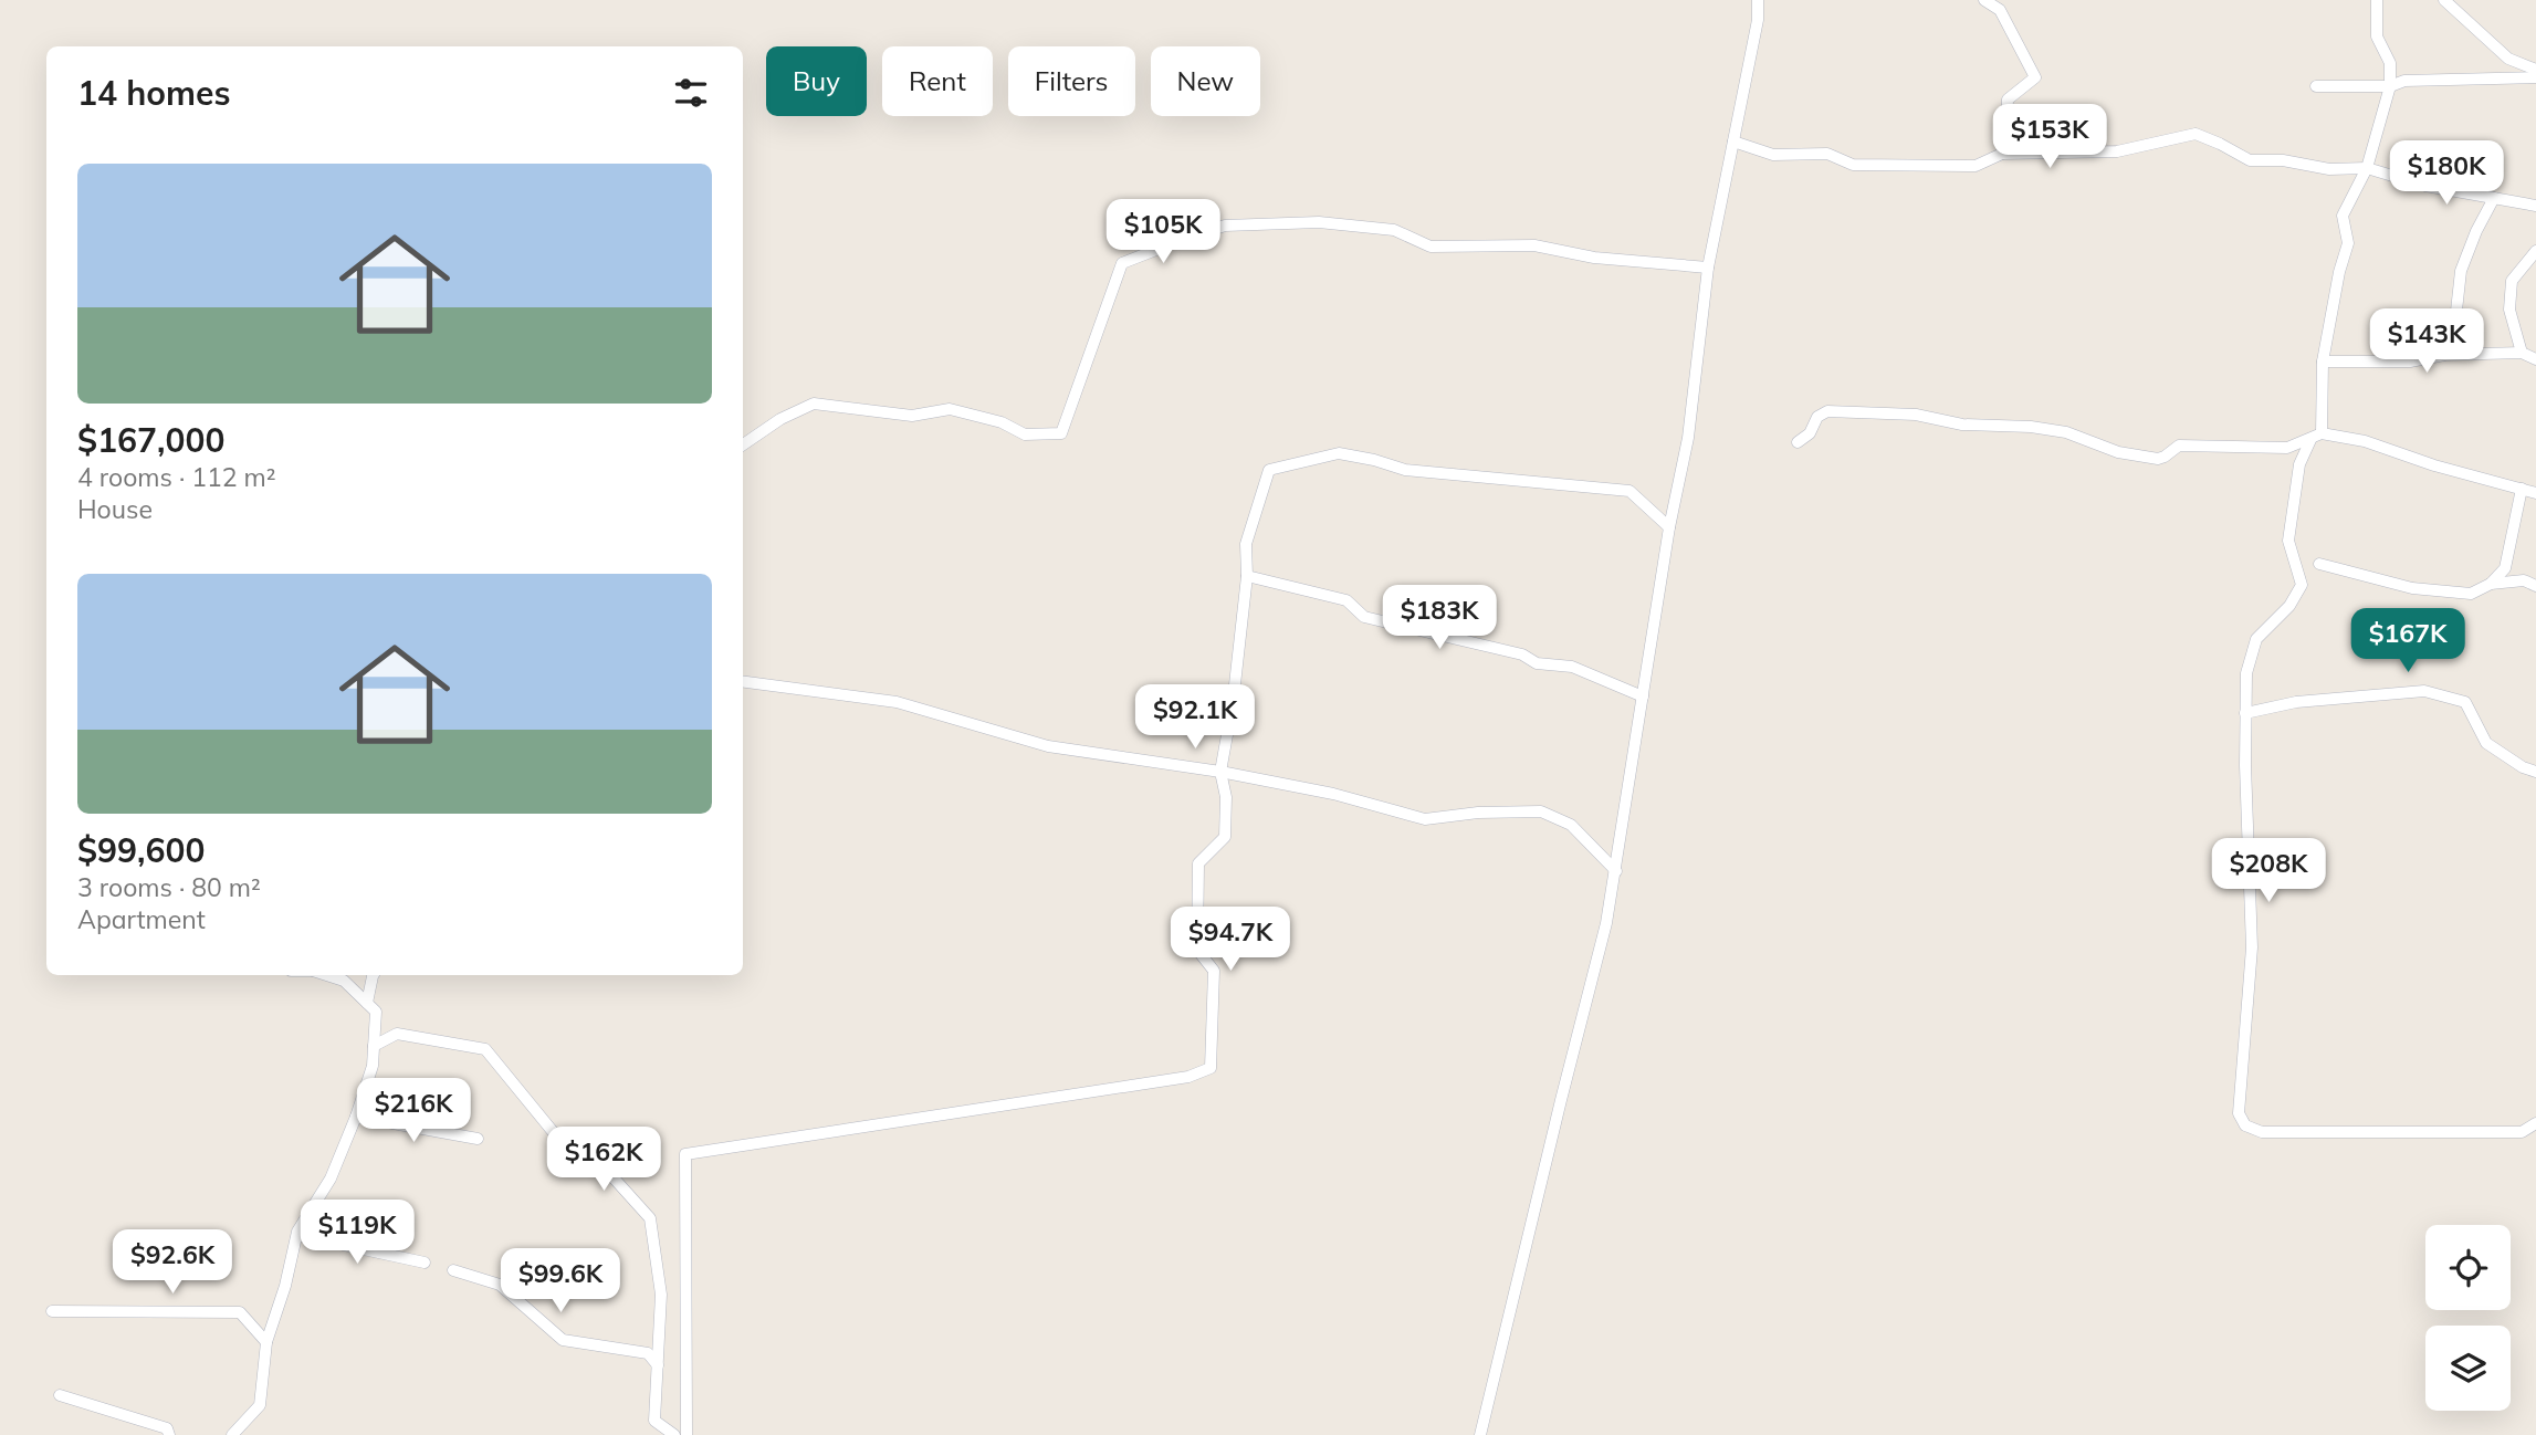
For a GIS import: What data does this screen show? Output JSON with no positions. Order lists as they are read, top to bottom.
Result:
{
  "page": {
    "chip": [
      "Buy",
      "Rent",
      "Filters",
      "New"
    ],
    "heading": "14 homes",
    "price": [
      "$153K",
      "$180K",
      "$105K",
      "$143K",
      "$183K",
      "$167K",
      "$92.1K",
      "$208K",
      "$94.7K",
      "$216K",
      "$162K",
      "$119K",
      "$92.6K",
      "$99.6K"
    ],
    "list": [
      {
        "name": "$167,000",
        "note": "4 rooms · 112 m² · House"
      },
      {
        "name": "$99,600",
        "note": "3 rooms · 80 m² · Apartment"
      }
    ]
  }
}
